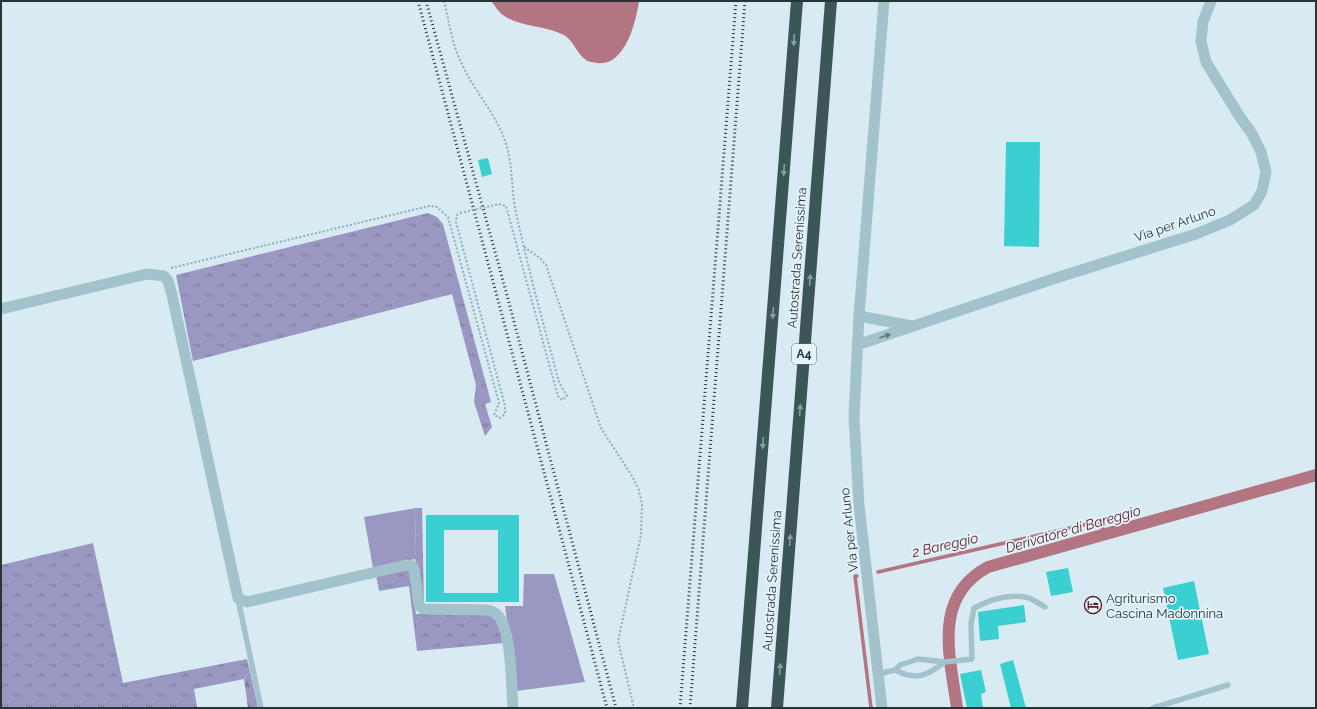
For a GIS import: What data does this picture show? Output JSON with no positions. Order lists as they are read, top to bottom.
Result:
{
  "streets": {
    "highway": ["Autostrada Serenissima", "A4"],
    "street": ["Via per Arluno"]
  },
  "water": ["Derivatore di Bareggio", "2 Bareggio"],
  "places": {
    "hotel": ["Agriturismo Cascina Madonnina"]
  }
}
